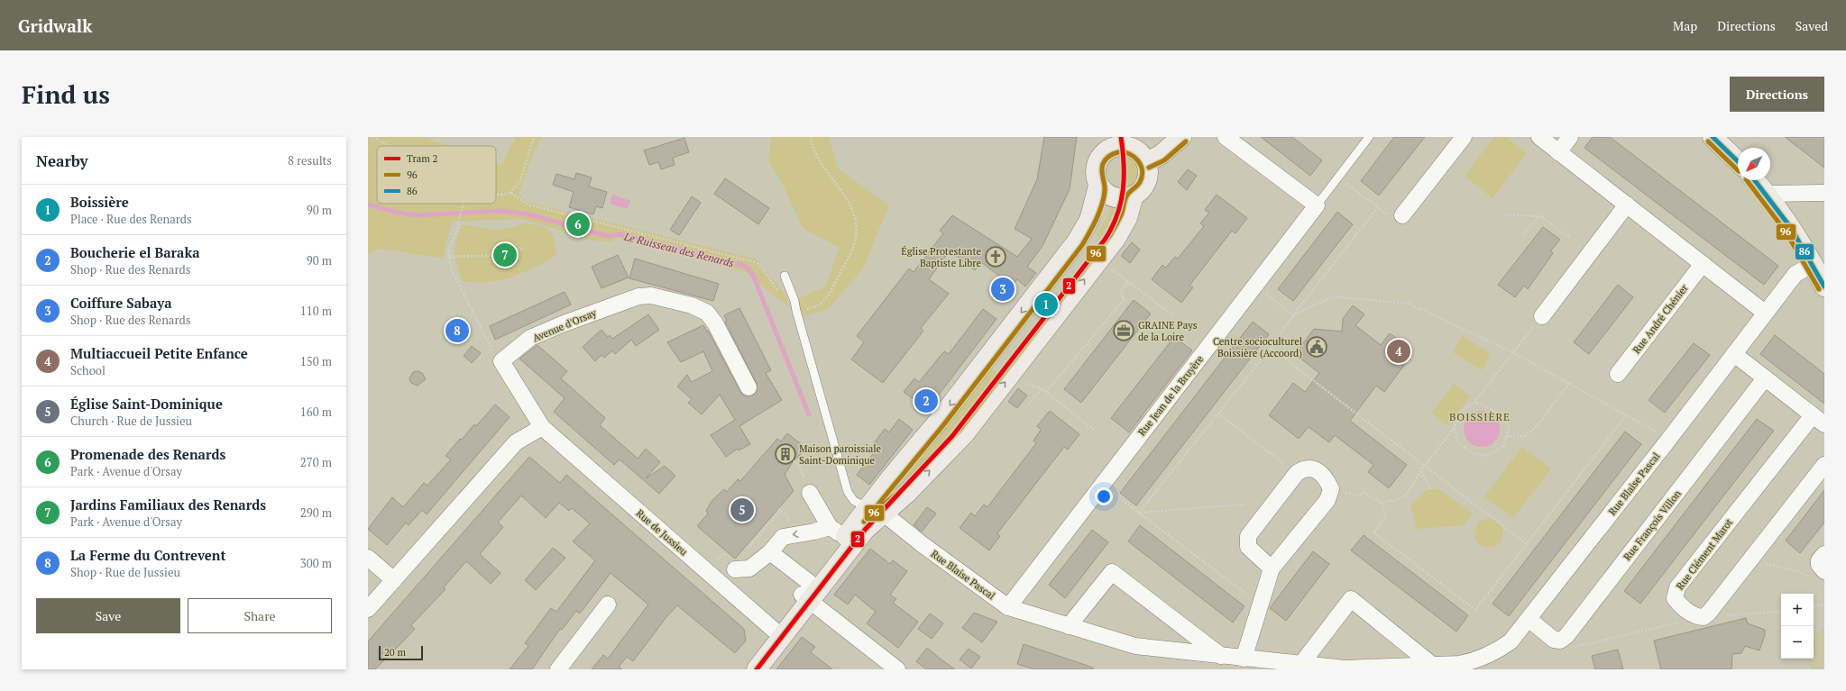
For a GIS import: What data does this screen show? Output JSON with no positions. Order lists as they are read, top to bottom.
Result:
{
  "streets": {
    "street": [
      "Rue André Chénier",
      "Avenue d'Orsay",
      "Rue Jean de la Bruyère",
      "Rue Blaise Pascal",
      "Rue François Villon",
      "Rue de Jussieu",
      "Rue Clément Marot"
    ]
  },
  "crossings": [
    ["Avenue d'Orsay", "Rue de Jussieu"],
    ["Rue Jean de la Bruyère", "Rue Blaise Pascal"]
  ],
  "districts": ["BOISSIÈRE"],
  "water": ["Le Ruisseau des Renards"],
  "places": {
    "church": ["Église Protestante Baptiste Libre"],
    "office": ["GRAINE Pays de la Loire"],
    "public building": ["Centre socioculturel Boissière (Accoord)"],
    "building": ["Maison paroissiale Saint-Dominique"]
  },
  "lines": ["tram line 2", "transit line 86", "transit line 96"],
  "legend": ["Tram 2", "96", "86"],
  "scale_bar": "20 m",
  "north": "bottom left",
  "page": {
    "header": "Gridwalk",
    "nav": ["Map", "Directions", "Saved"],
    "buttons": [
      "Directions",
      ["Save", "Share"]
    ],
    "title": "Find us",
    "heading": ["Nearby", "8 results"],
    "list": [
      {
        "mark": "1",
        "name": "Boissière",
        "note": "Place · Rue des Renards",
        "value": "90 m"
      },
      {
        "mark": "2",
        "name": "Boucherie el Baraka",
        "note": "Shop · Rue des Renards",
        "value": "90 m"
      },
      {
        "mark": "3",
        "name": "Coiffure Sabaya",
        "note": "Shop · Rue des Renards",
        "value": "110 m"
      },
      {
        "mark": "4",
        "name": "Multiaccueil Petite Enfance",
        "note": "School",
        "value": "150 m"
      },
      {
        "mark": "5",
        "name": "Église Saint-Dominique",
        "note": "Church · Rue de Jussieu",
        "value": "160 m"
      },
      {
        "mark": "6",
        "name": "Promenade des Renards",
        "note": "Park · Avenue d'Orsay",
        "value": "270 m"
      },
      {
        "mark": "7",
        "name": "Jardins Familiaux des Renards",
        "note": "Park · Avenue d'Orsay",
        "value": "290 m"
      },
      {
        "mark": "8",
        "name": "La Ferme du Contrevent",
        "note": "Shop · Rue de Jussieu",
        "value": "300 m"
      }
    ],
    "pins": [
      "6",
      "7",
      "3",
      "1",
      "8",
      "4",
      "2",
      "5"
    ],
    "map_buttons": ["+", "−"],
    "scale": "20 m"
  }
}
